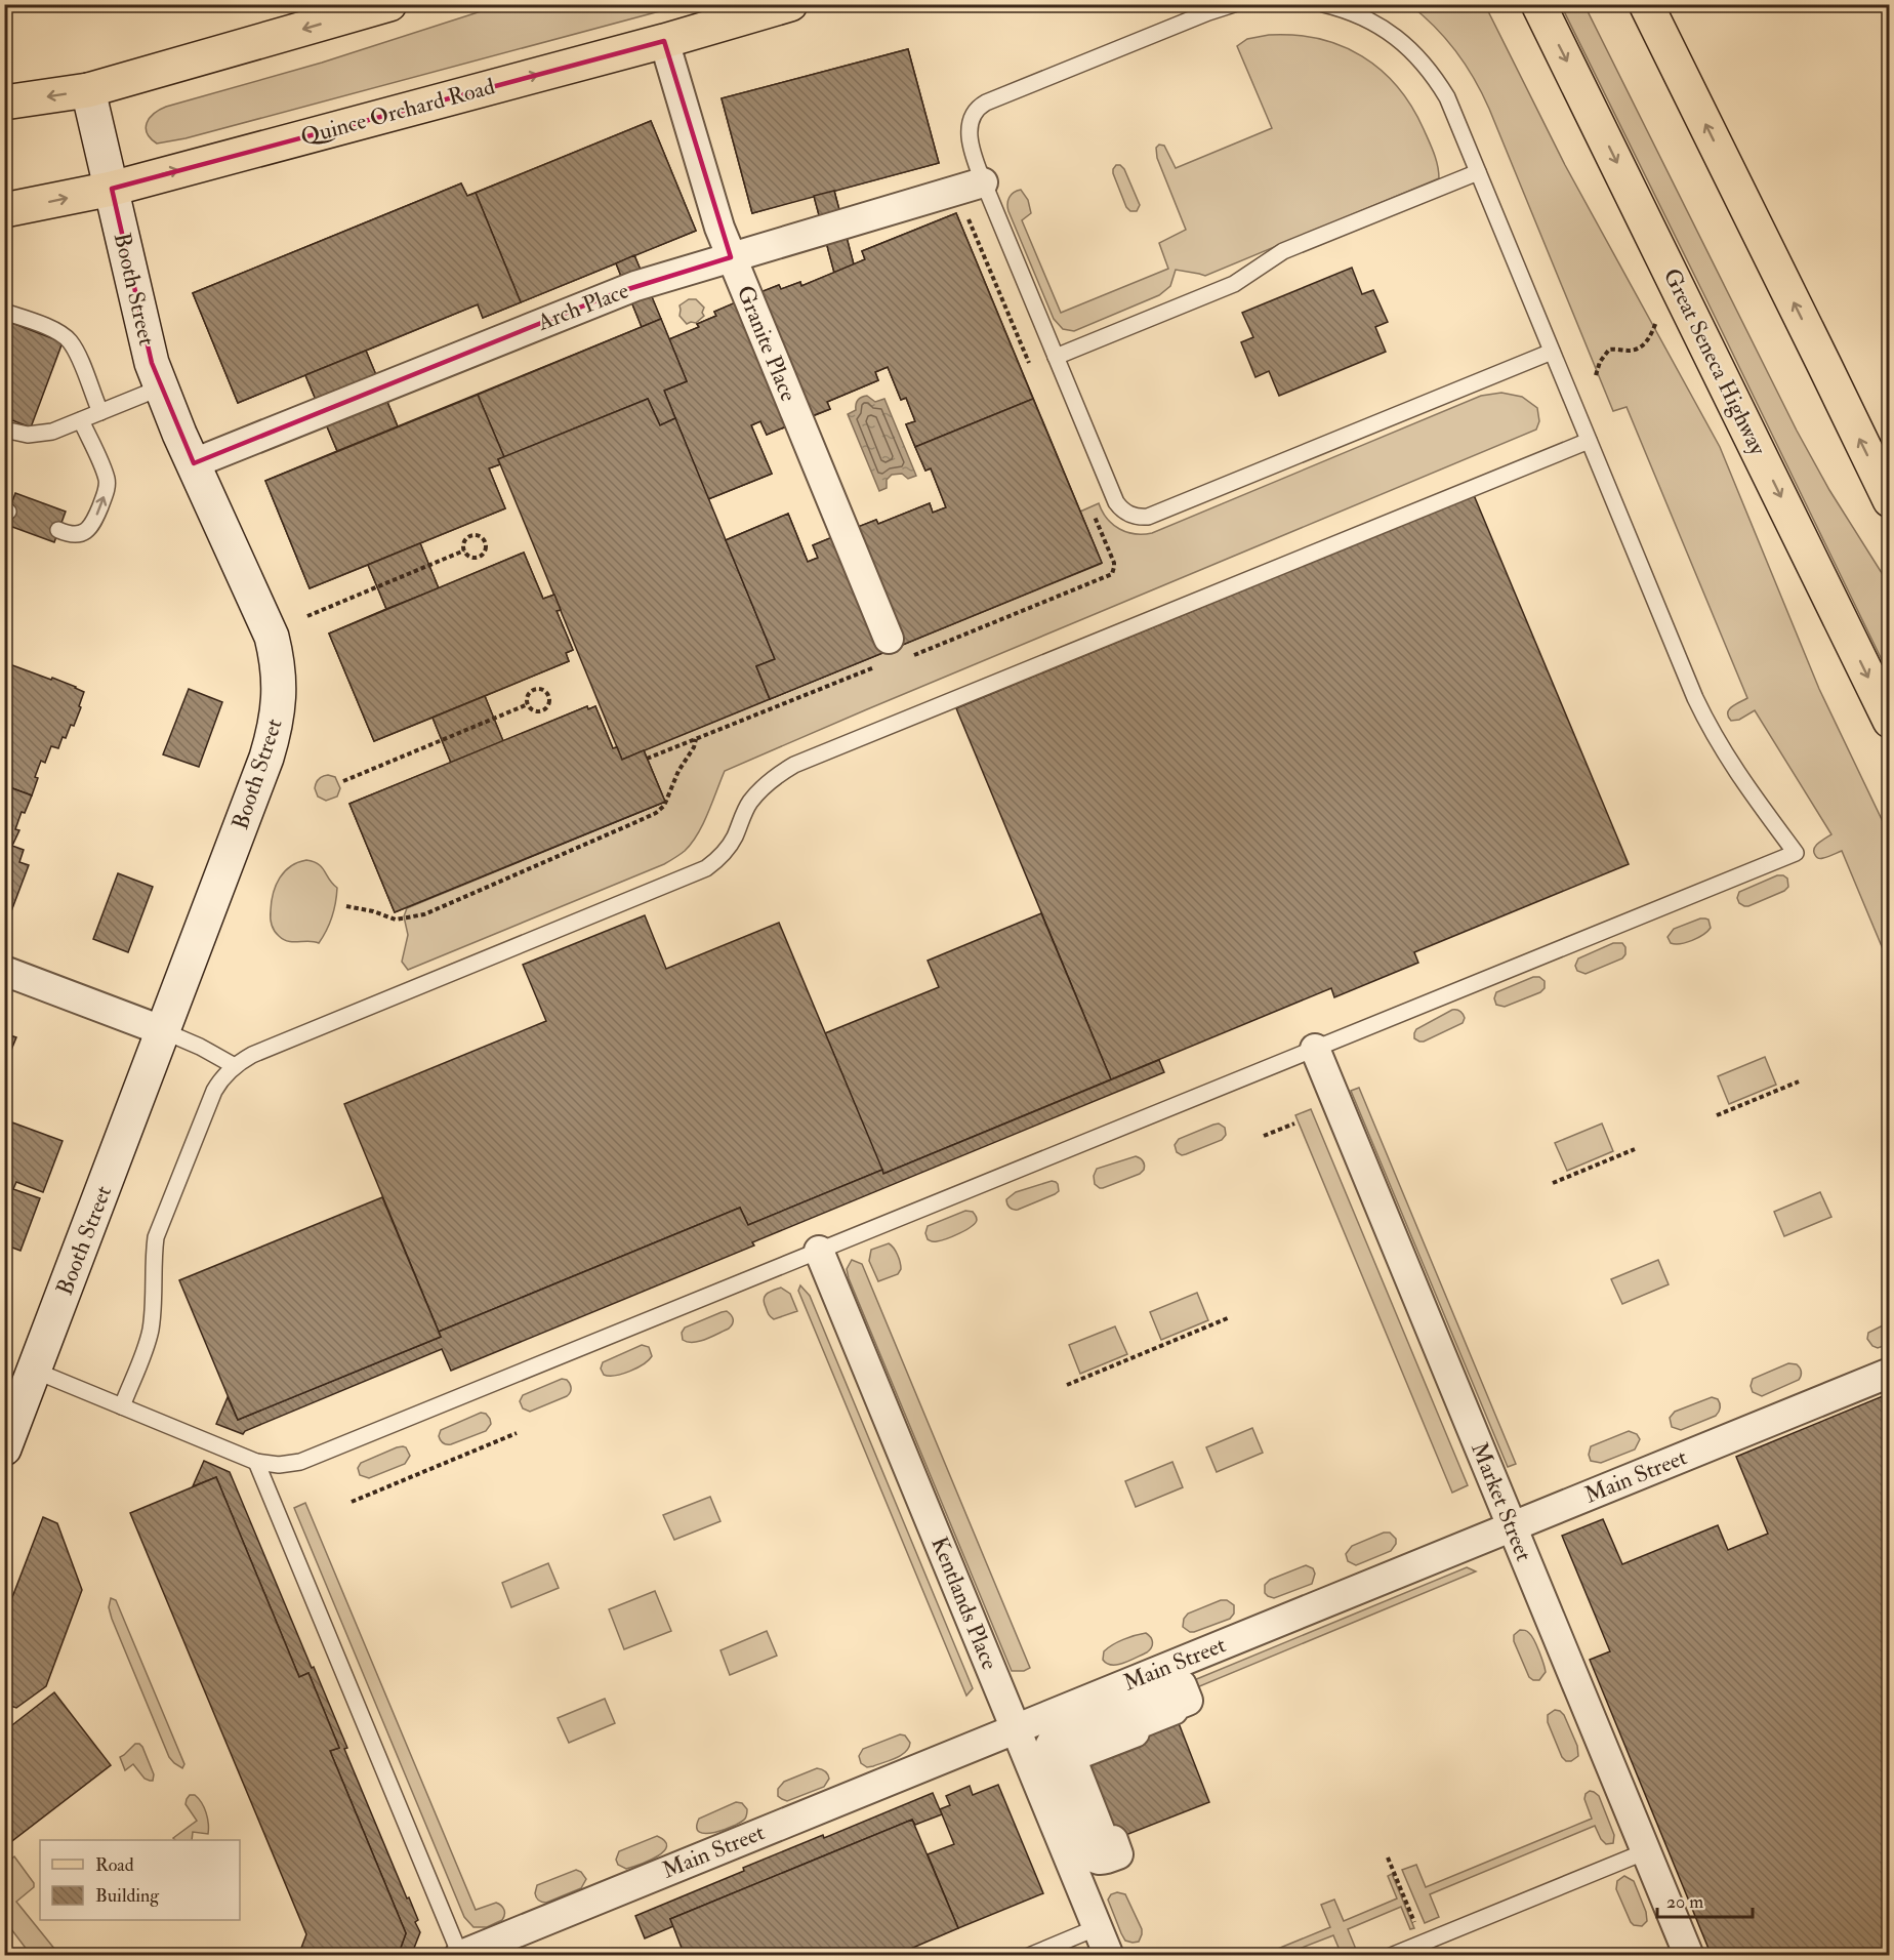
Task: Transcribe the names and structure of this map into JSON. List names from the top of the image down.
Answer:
{
  "streets": {
    "main road": ["Quince Orchard Road", "Great Seneca Highway"],
    "street": [
      "Booth Street",
      "Arch Place",
      "Granite Place",
      "Main Street",
      "Market Street",
      "Kentlands Place"
    ]
  },
  "crossings": [
    ["Quince Orchard Road", "Booth Street"],
    ["Quince Orchard Road", "Granite Place"],
    ["Booth Street", "Arch Place"],
    ["Arch Place", "Granite Place"],
    ["Main Street", "Market Street"],
    ["Main Street", "Kentlands Place"]
  ],
  "legend": ["Road", "Building"],
  "scale_bar": "20 m"
}
